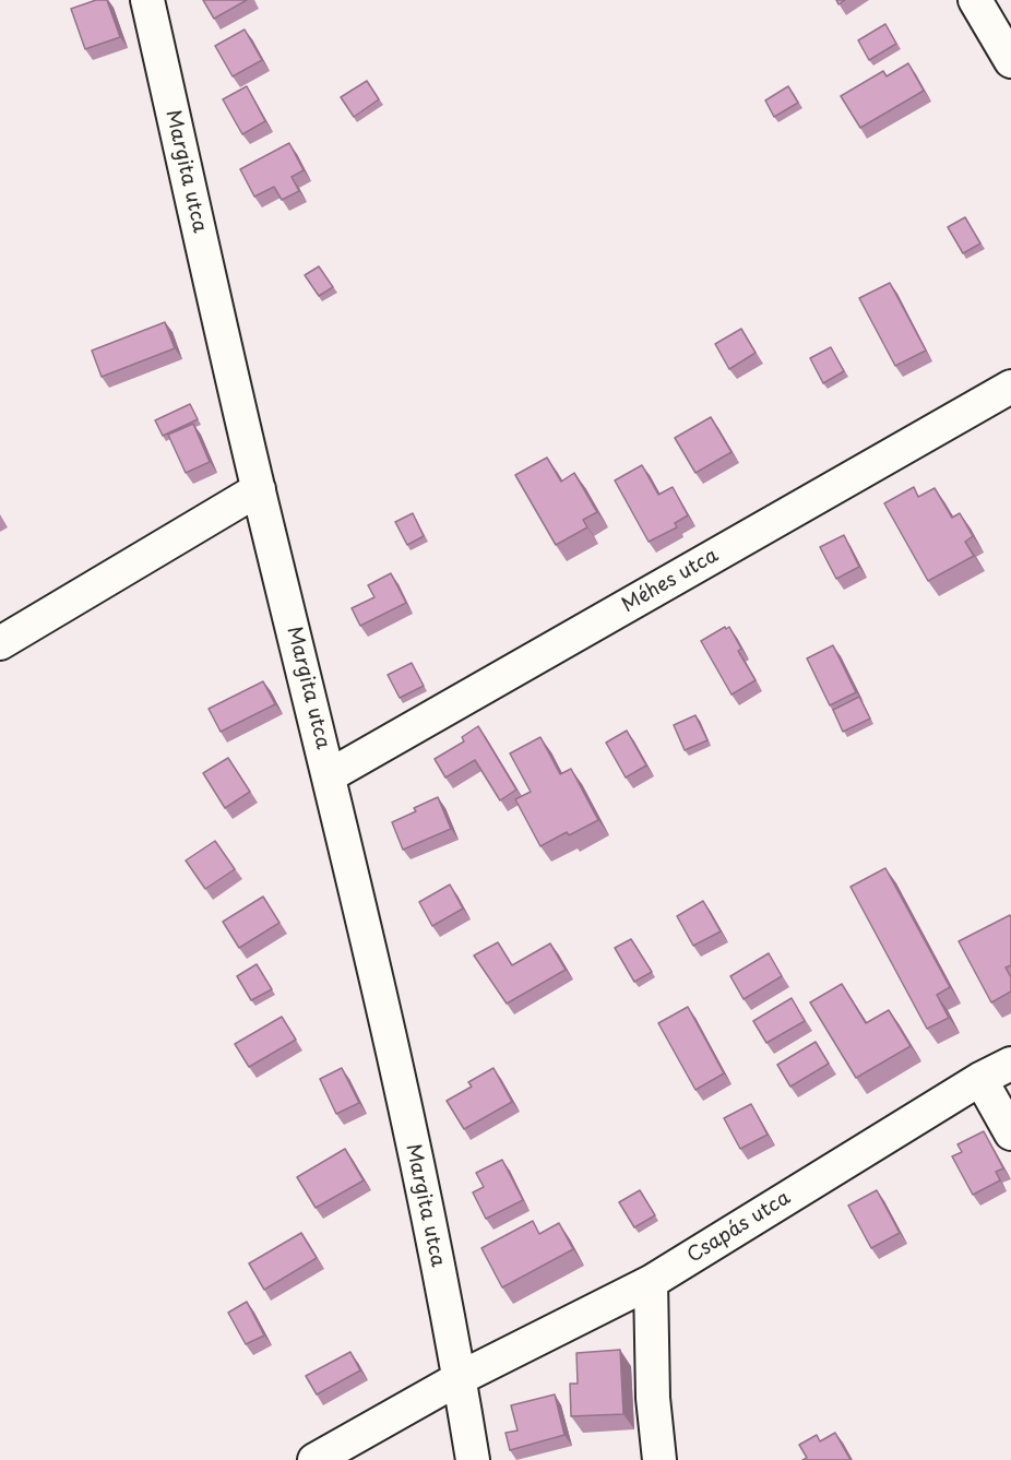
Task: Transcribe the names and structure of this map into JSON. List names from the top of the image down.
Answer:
{
  "streets": {
    "street": ["Margita utca", "Méhes utca", "Csapás utca"]
  },
  "crossings": [
    ["Margita utca", "Méhes utca"],
    ["Margita utca", "Csapás utca"]
  ]
}
